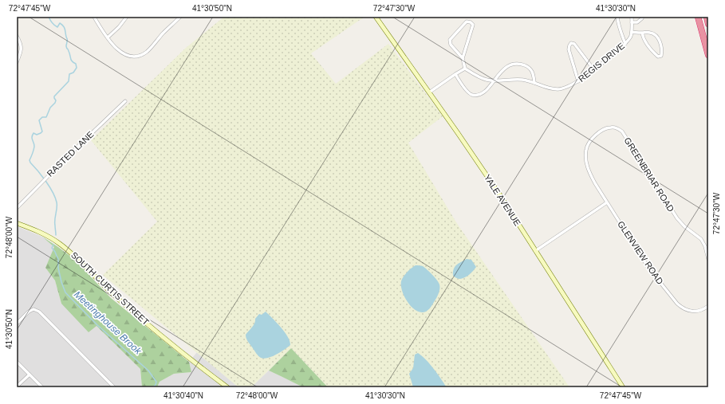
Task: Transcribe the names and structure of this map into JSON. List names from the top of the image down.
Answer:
{
  "streets": {
    "street": [
      "REGIS DRIVE",
      "RASTED LANE",
      "GREENBRIAR ROAD",
      "YALE AVENUE",
      "GLENVIEW ROAD",
      "SOUTH CURTIS STREET"
    ]
  },
  "crossings": [
    ["GREENBRIAR ROAD", "GLENVIEW ROAD"]
  ],
  "water": ["Meetinghouse Brook"],
  "coordinates": [
    "72°47'45\"W",
    "41°30'50\"N",
    "72°47'30\"W",
    "41°30'30\"N",
    "72°48'00\"W",
    "41°30'40\"N"
  ]
}
